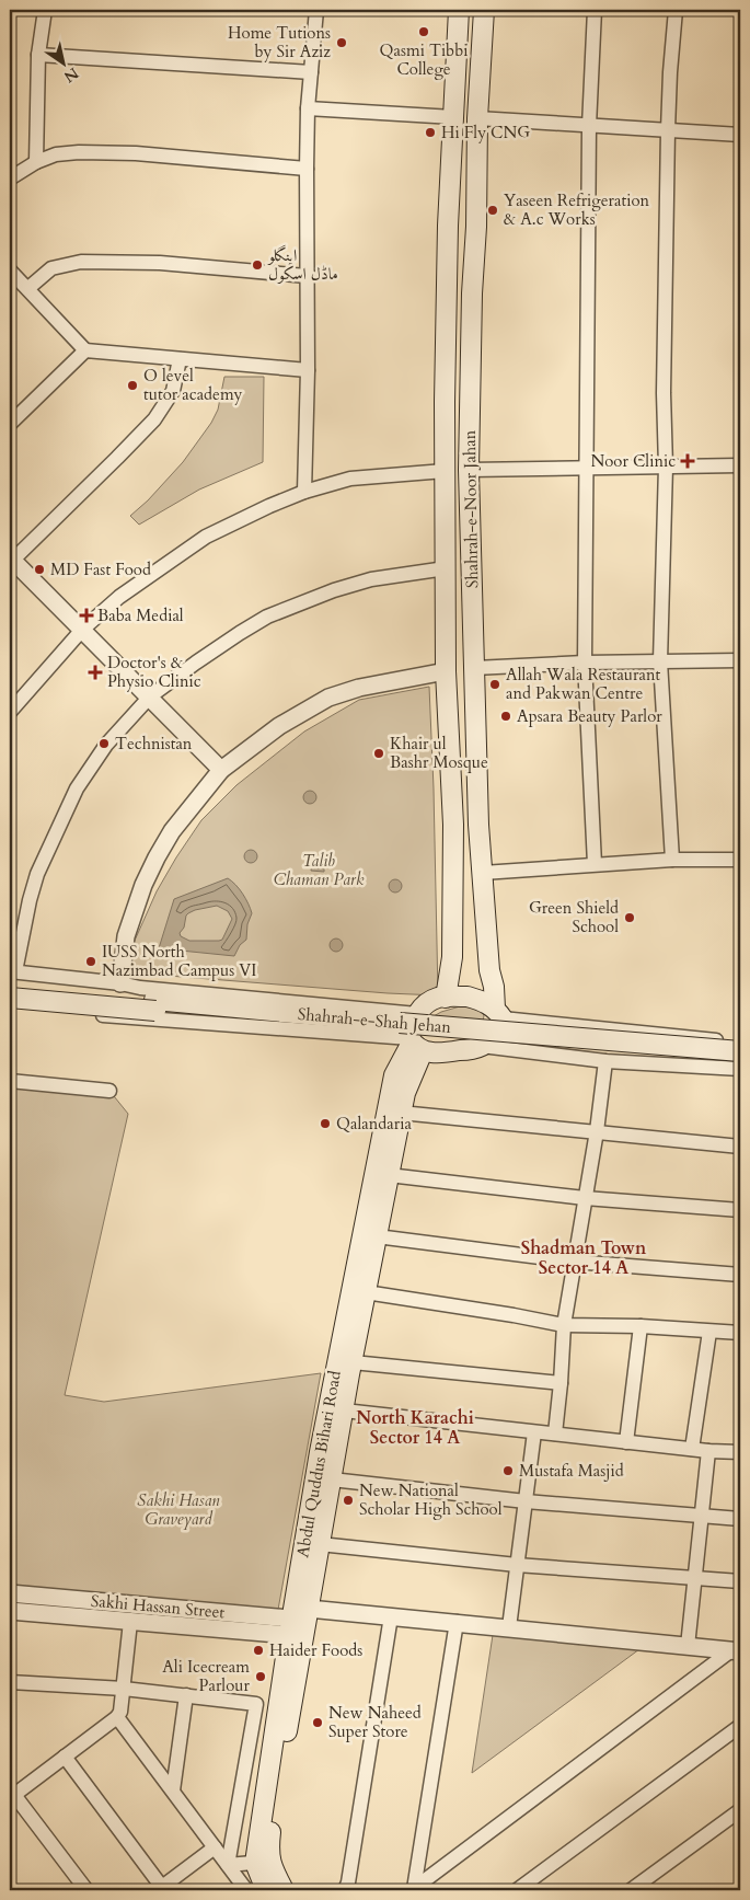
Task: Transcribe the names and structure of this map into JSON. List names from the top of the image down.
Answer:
{
  "streets": {
    "main road": ["Shahrah-e-Noor Jahan", "Shahrah-e-Shah Jehan", "Abdul Quddus Bihari Road"],
    "street": ["Sakhi Hassan Street"]
  },
  "crossings": [
    ["Shahrah-e-Noor Jahan", "Abdul Quddus Bihari Road"],
    ["Abdul Quddus Bihari Road", "Sakhi Hassan Street"]
  ],
  "districts": ["Shadman Town Sector 14 A", "North Karachi Sector 14 A"],
  "parks": ["Talib Chaman Park", "Sakhi Hasan Graveyard"],
  "places": {
    "other": [
      "Qasmi Tibbi College",
      "Home Tutions by Sir Aziz",
      "Hi Fly CNG",
      "Yaseen Refrigeration & A.c Works",
      "اینگلو ماڈل اسکول",
      "O level tutor academy",
      "MD Fast Food",
      "Allah Wala Restaurant and Pakwan Centre",
      "Apsara Beauty Parlor",
      "Technistan",
      "Khair ul Bashr Mosque",
      "Green Shield School",
      "IUSS North Nazimbad Campus VI",
      "Qalandaria",
      "Mustafa Masjid",
      "New National Scholar High School",
      "Haider Foods",
      "Ali Icecream Parlour",
      "New Naheed Super Store"
    ],
    "health": ["Noor Clinic", "Baba Medial", "Doctor's & Physio Clinic"]
  },
  "north": "bottom right"
}
